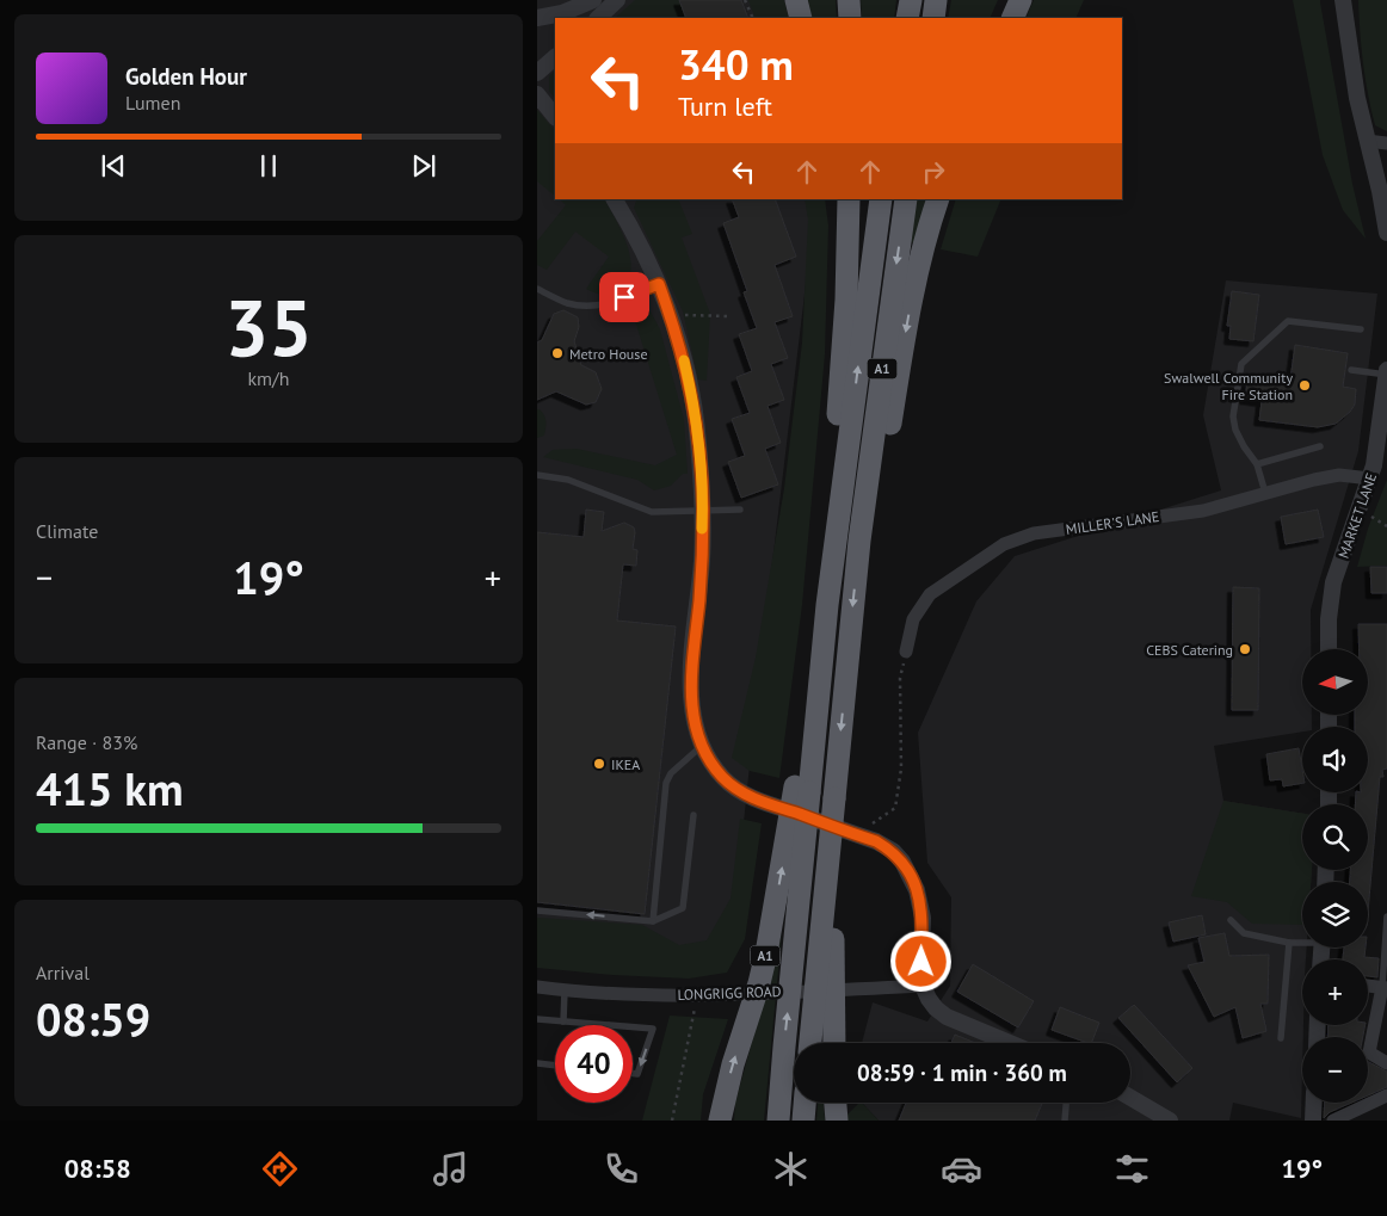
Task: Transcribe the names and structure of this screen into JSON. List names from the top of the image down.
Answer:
{
  "streets": {
    "highway": ["A1"],
    "street": ["MARKET LANE", "MILLER'S LANE", "LONGRIGG ROAD"]
  },
  "crossings": [
    ["MARKET LANE", "MILLER'S LANE"]
  ],
  "places": [
    "Metro House",
    "Swalwell Community Fire Station",
    "CEBS Catering",
    "IKEA"
  ],
  "north": "left",
  "page": {
    "turn": ["340 m", "Turn left"],
    "song": ["Golden Hour", "Lumen"],
    "tile": [
      ["35", "km/h"],
      "Climate",
      ["Range · 83%", "415 km"],
      ["Arrival", "08:59"]
    ],
    "heat": ["−", "19°", "+"],
    "map_buttons": ["+", "−"],
    "limit": "40",
    "trip": "08:59 · 1 min · 360 m",
    "tabs": ["08:58", "19°"]
  }
}
